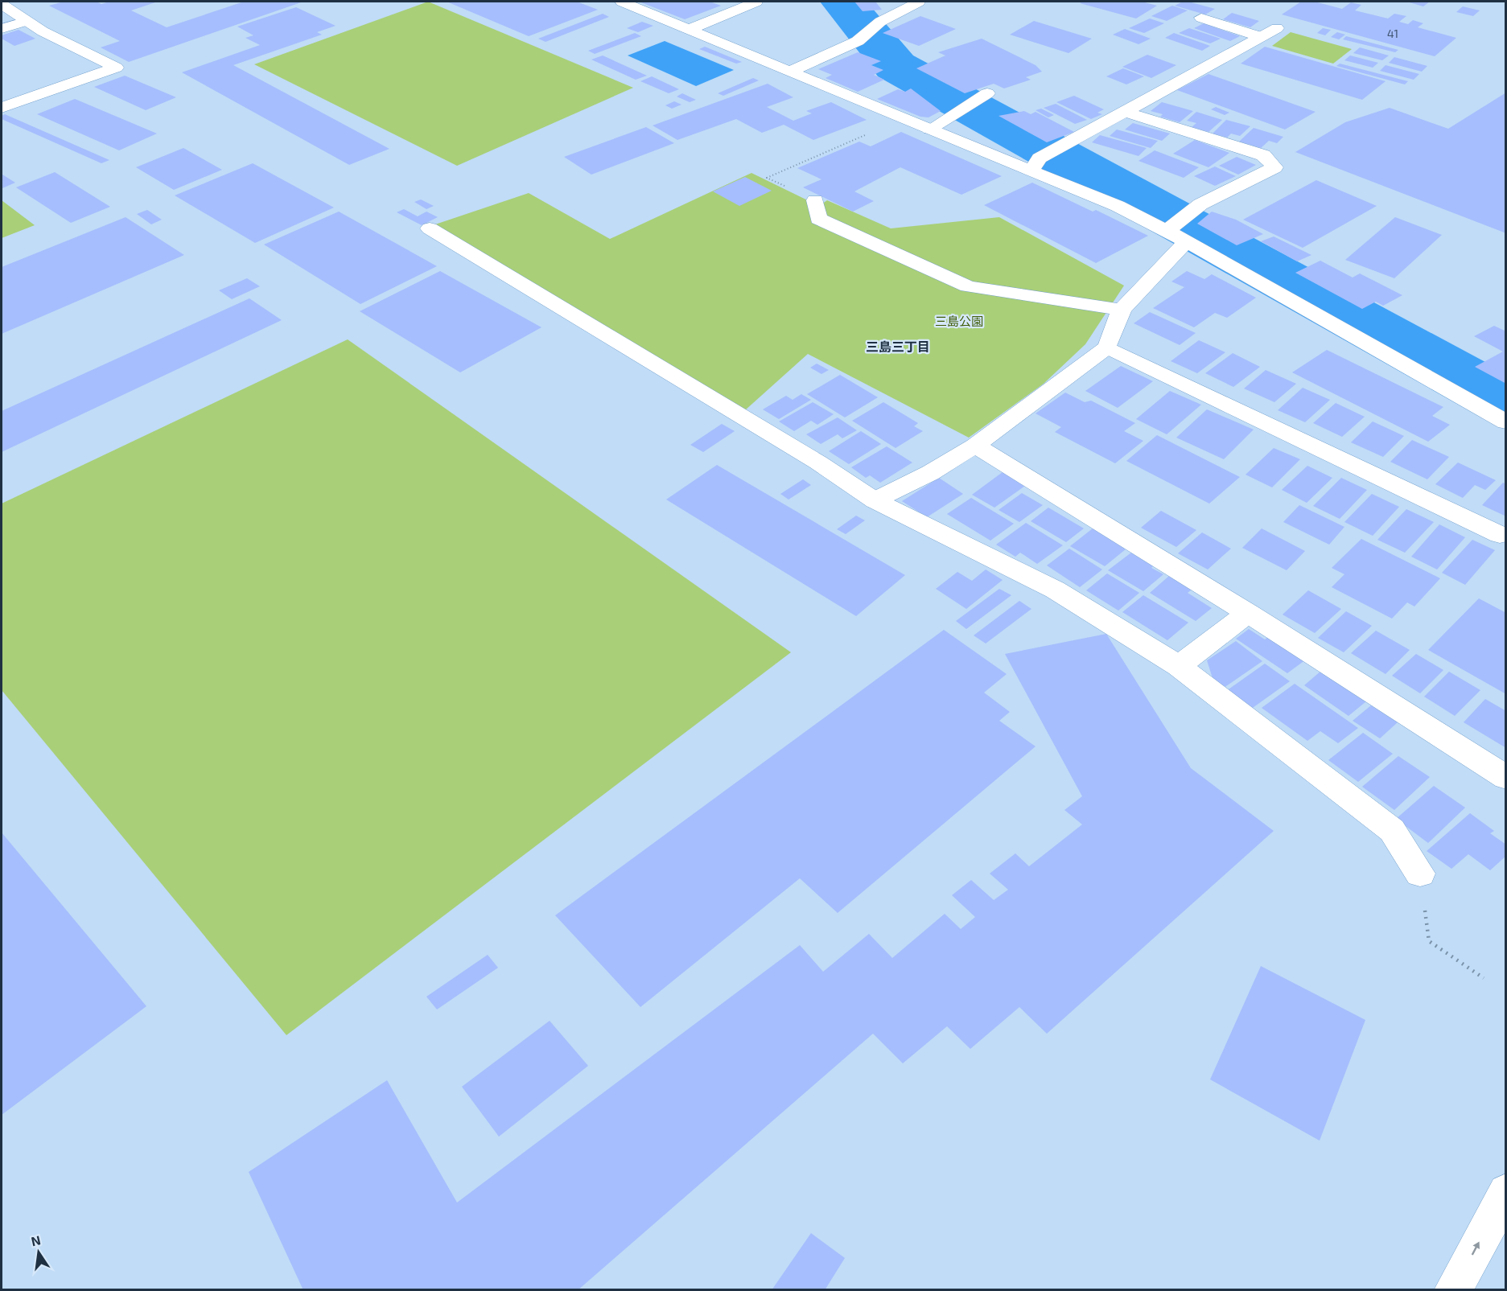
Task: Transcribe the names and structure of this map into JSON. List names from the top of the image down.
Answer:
{
  "districts": ["三島三丁目"],
  "parks": ["三島公園"],
  "house_numbers": ["41"],
  "north": "top"
}
